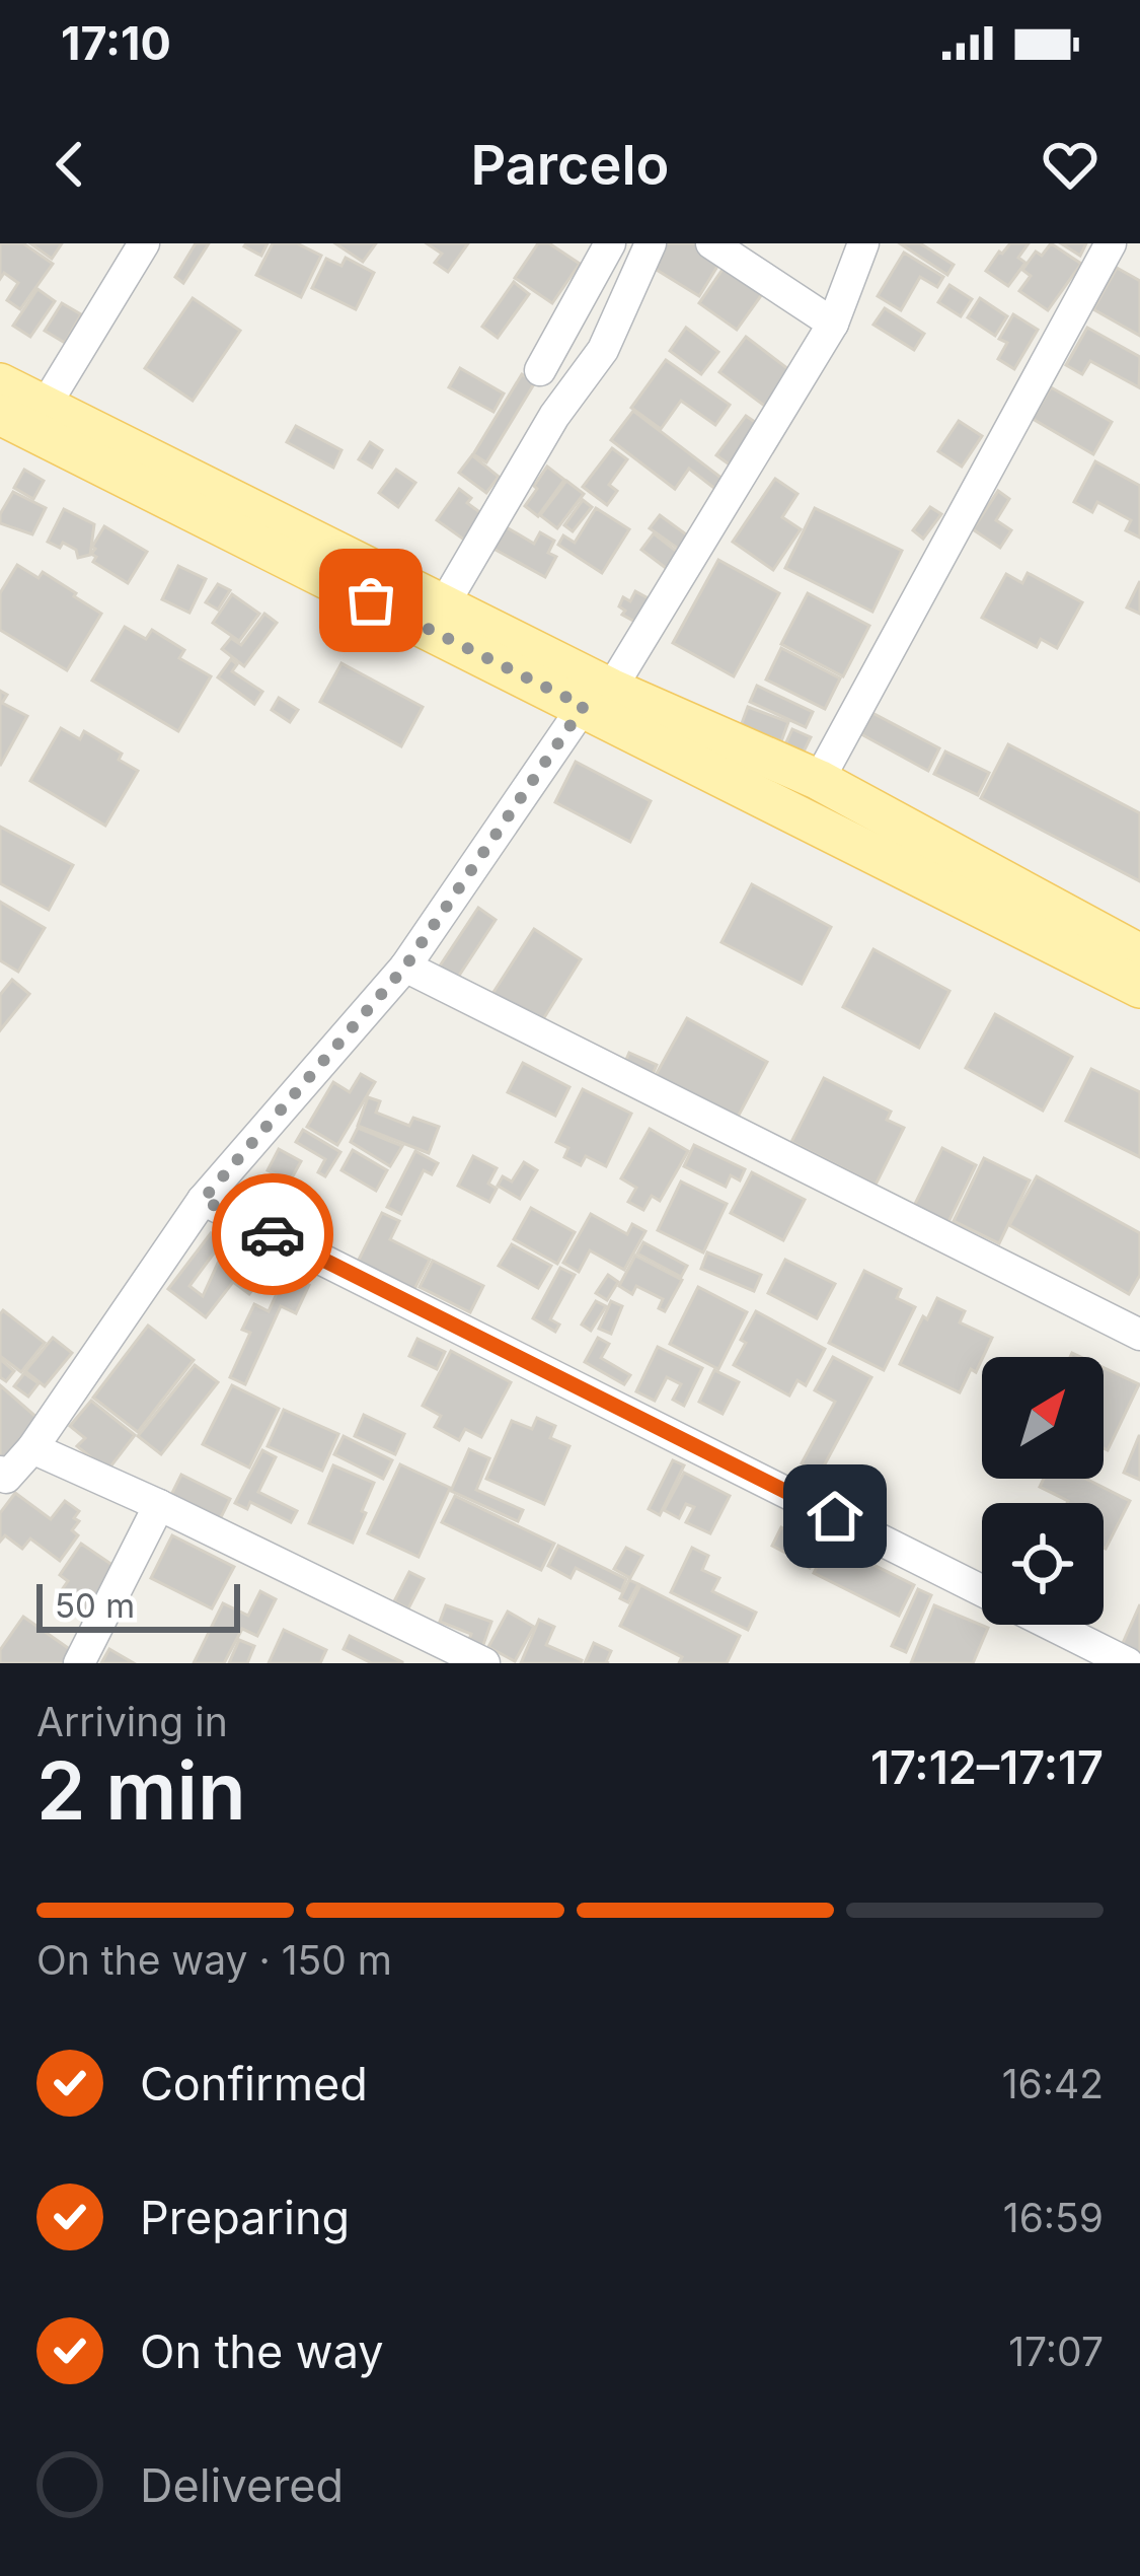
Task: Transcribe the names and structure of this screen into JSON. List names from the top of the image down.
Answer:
{
  "scale_bar": "50 m",
  "north": "top right",
  "page": {
    "status": "17:10",
    "header": "Parcelo",
    "scale": "50 m",
    "heading": ["2 min", "Arriving in", "17:12–17:17"],
    "bar": "On the way · 150 m",
    "list": [
      ["Confirmed", "16:42"],
      ["Preparing", "16:59"],
      ["On the way", "17:07"],
      "Delivered"
    ]
  }
}
